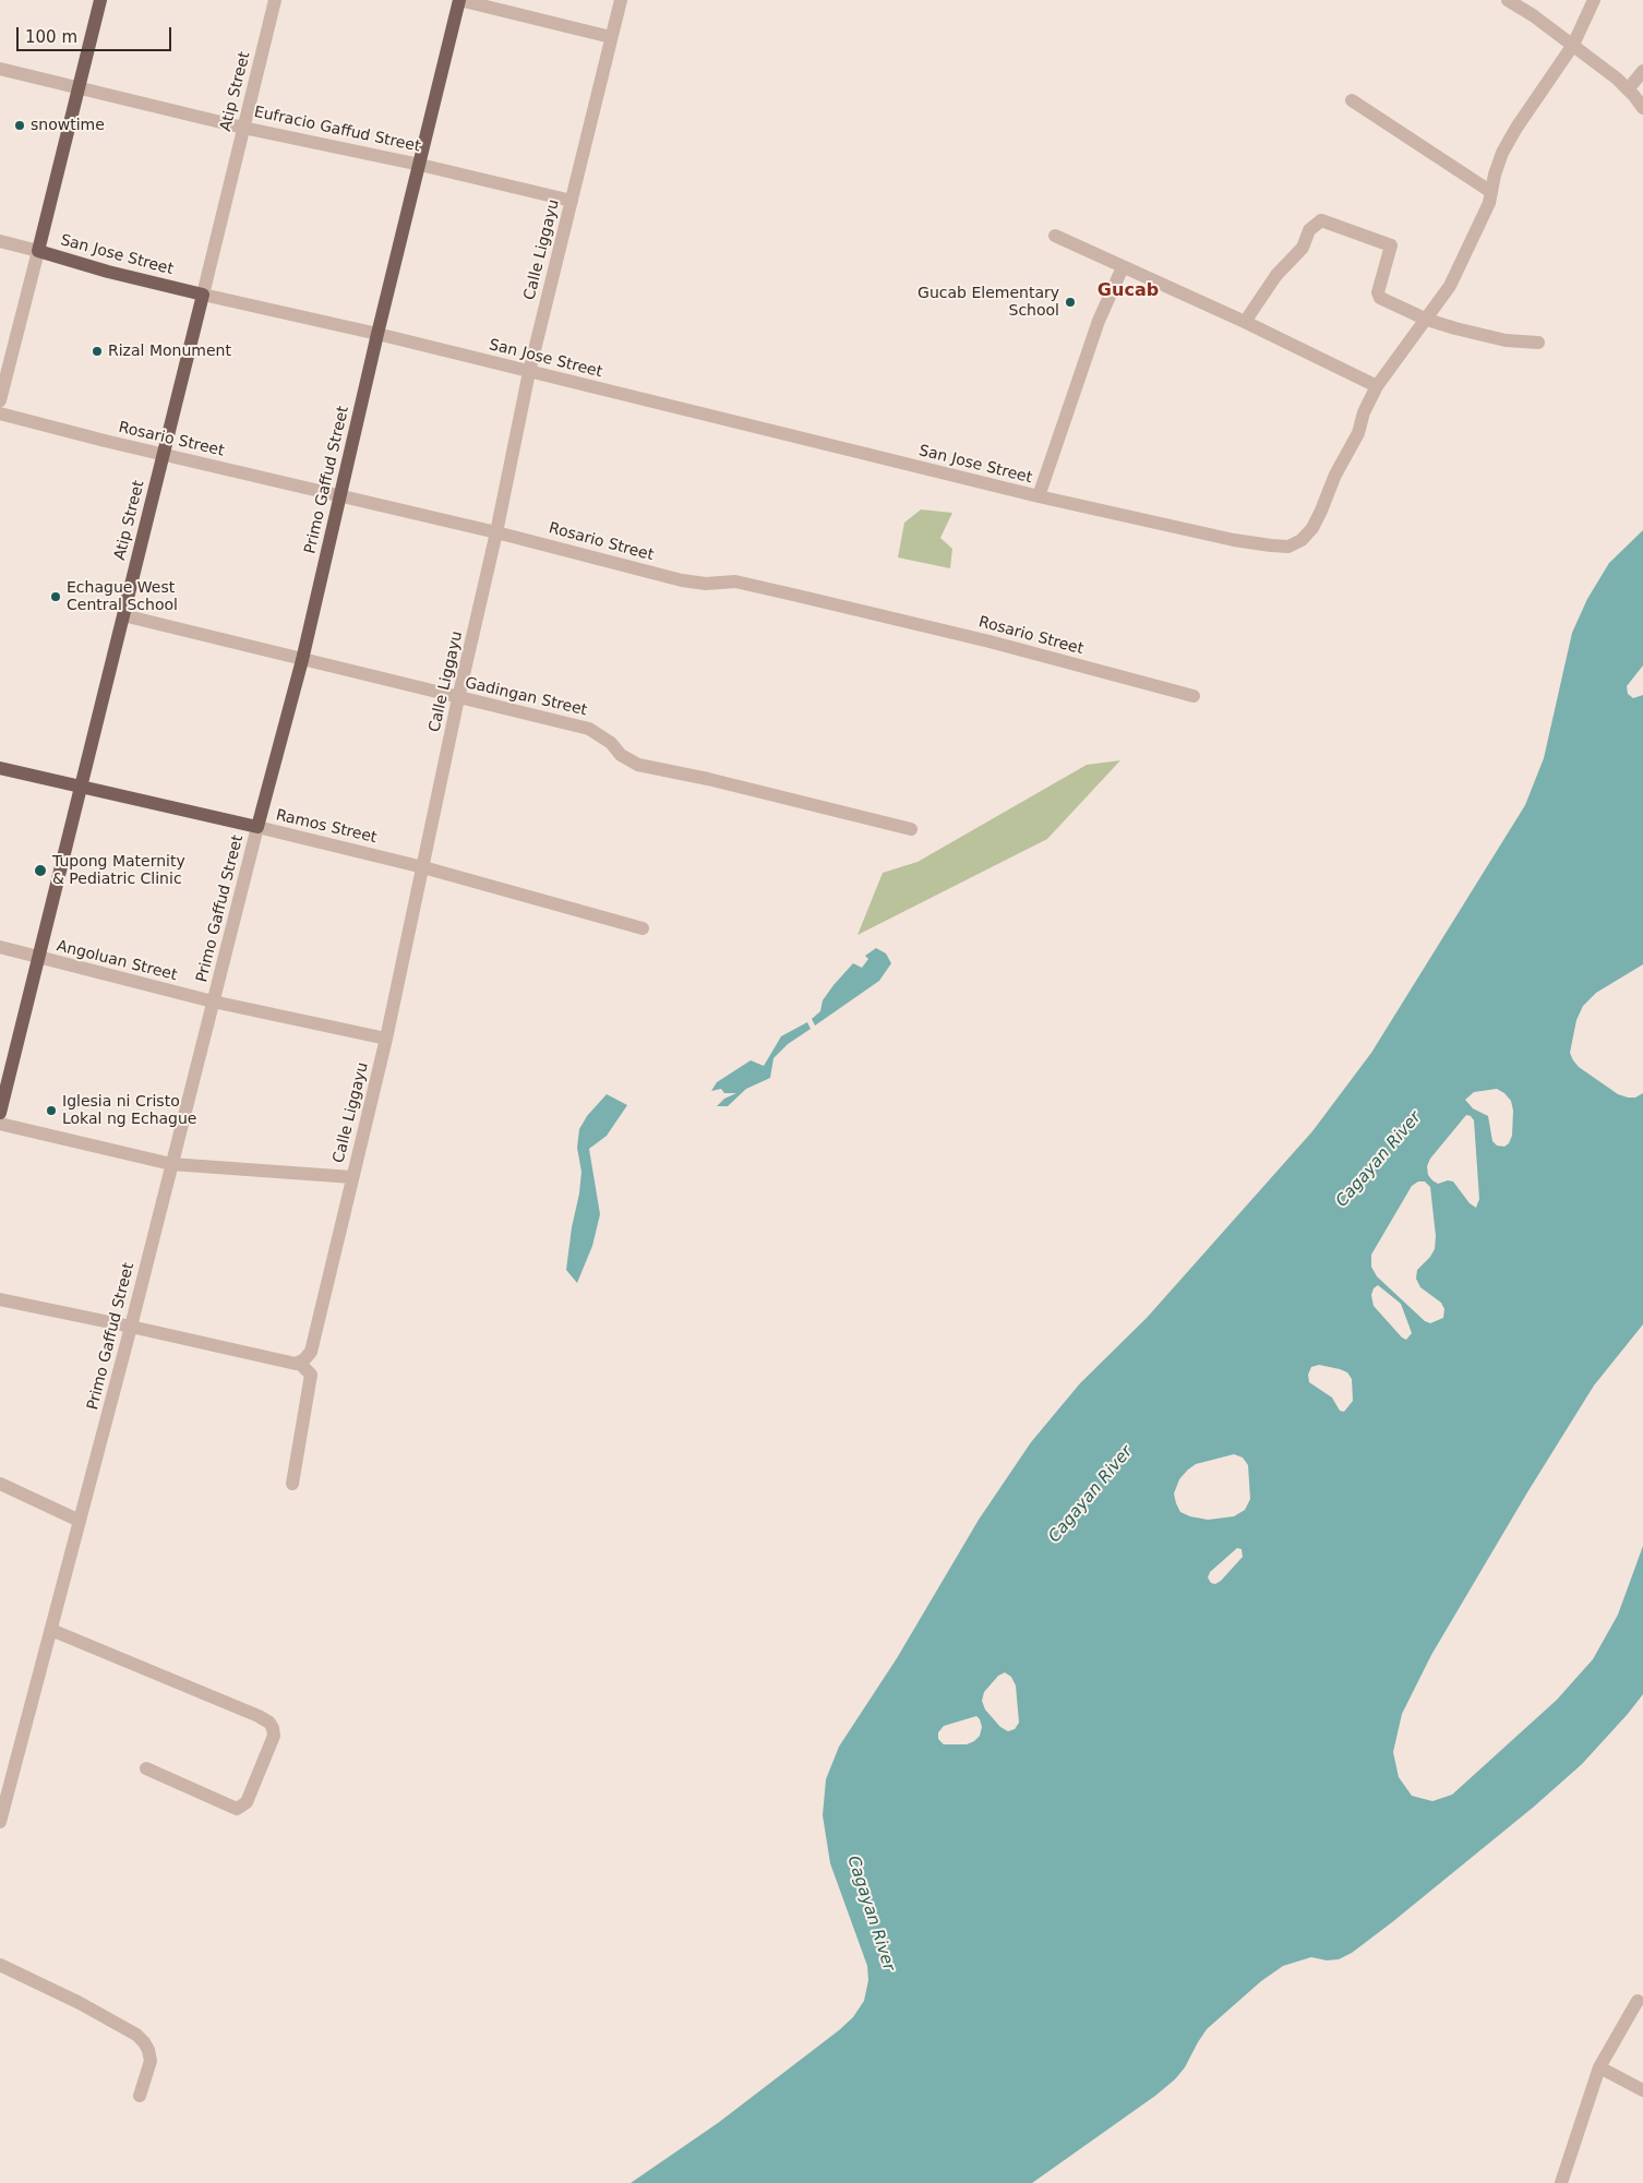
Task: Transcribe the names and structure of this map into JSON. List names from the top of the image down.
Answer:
{
  "streets": {
    "main road": [
      "Atip Street",
      "San Jose Street",
      "Primo Gaffud Street",
      "Ramos Street"
    ],
    "street": [
      "Eufracio Gaffud Street",
      "Calle Liggayu",
      "Rosario Street",
      "Gadingan Street",
      "Angoluan Street"
    ]
  },
  "crossings": [
    ["Atip Street", "Eufracio Gaffud Street"],
    ["Atip Street", "San Jose Street"],
    ["Atip Street", "Rosario Street"],
    ["Atip Street", "Gadingan Street"],
    ["Atip Street", "Ramos Street"],
    ["Atip Street", "Angoluan Street"],
    ["Eufracio Gaffud Street", "Calle Liggayu"],
    ["Eufracio Gaffud Street", "Primo Gaffud Street"],
    ["Calle Liggayu", "San Jose Street"],
    ["Calle Liggayu", "Rosario Street"],
    ["Calle Liggayu", "Gadingan Street"],
    ["Calle Liggayu", "Ramos Street"],
    ["Calle Liggayu", "Angoluan Street"],
    ["San Jose Street", "Primo Gaffud Street"],
    ["Rosario Street", "Primo Gaffud Street"],
    ["Primo Gaffud Street", "Gadingan Street"],
    ["Primo Gaffud Street", "Ramos Street"],
    ["Primo Gaffud Street", "Angoluan Street"]
  ],
  "districts": ["Gucab"],
  "water": ["Cagayan River"],
  "places": [
    "snowtime",
    "Gucab Elementary School",
    "Rizal Monument",
    "Echague West Central School",
    "Tupong Maternity & Pediatric Clinic",
    "Iglesia ni Cristo Lokal ng Echague"
  ],
  "scale_bar": "100 m"
}
